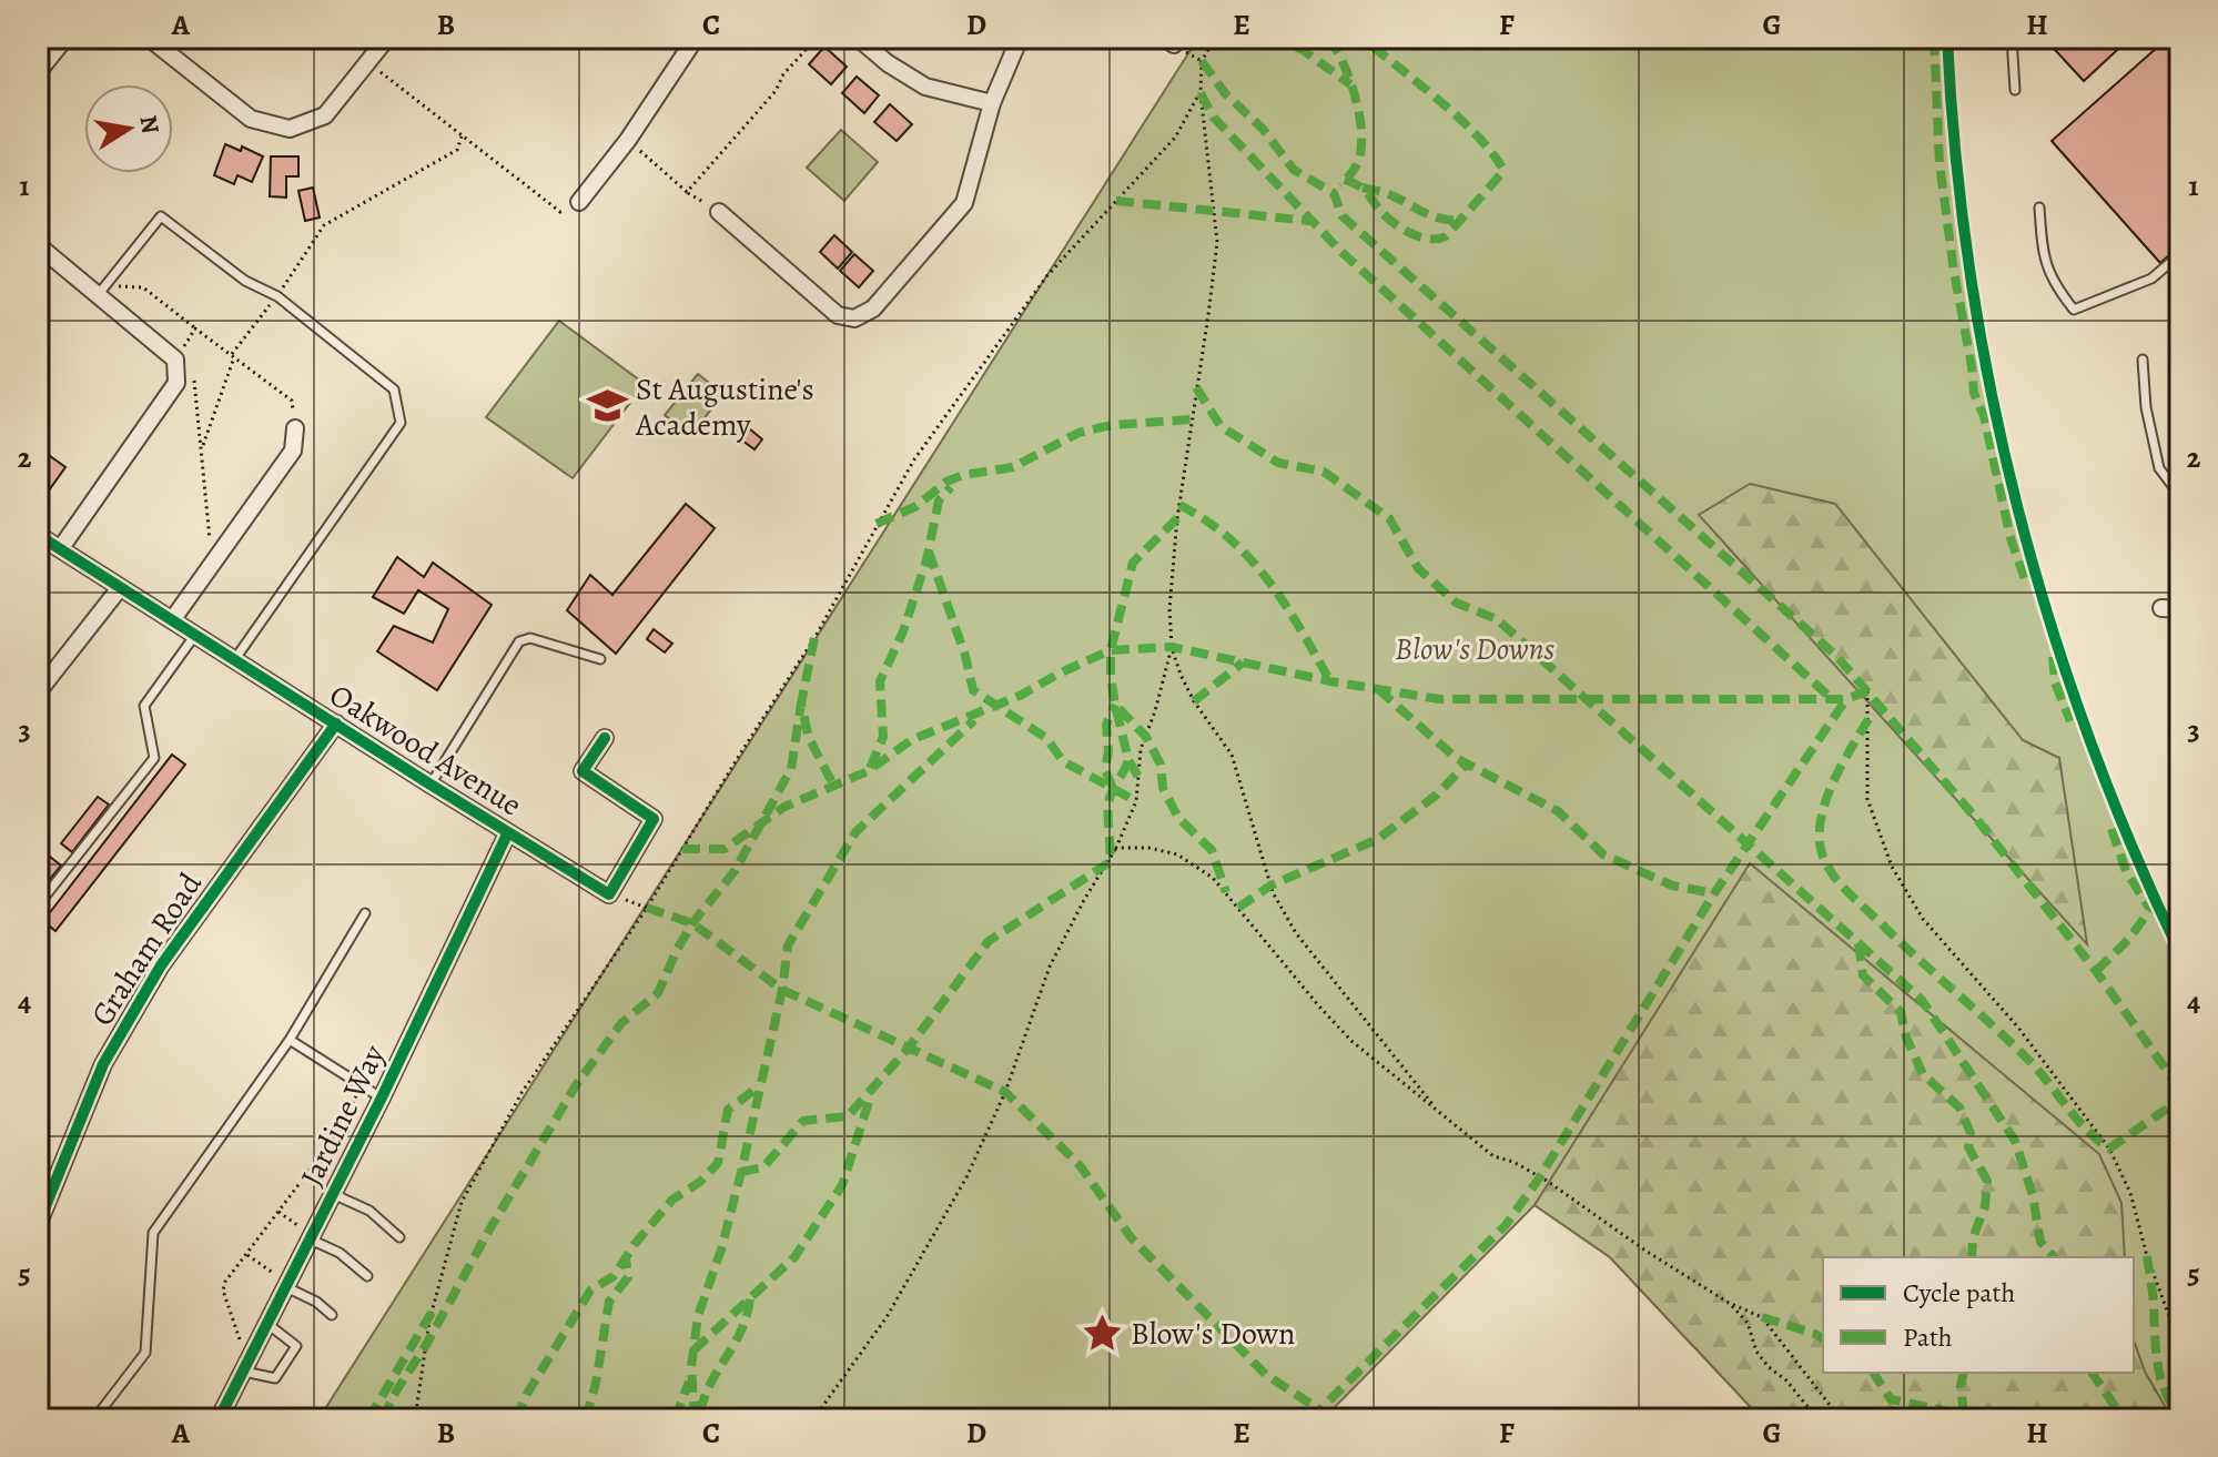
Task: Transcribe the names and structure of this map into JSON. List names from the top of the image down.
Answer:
{
  "streets": {
    "street": ["Oakwood Avenue", "Graham Road", "Jardine Way"]
  },
  "crossings": [
    ["Oakwood Avenue", "Graham Road"],
    ["Oakwood Avenue", "Jardine Way"]
  ],
  "parks": ["Blow's Downs"],
  "places": {
    "school or university": ["St Augustine's Academy"],
    "place": ["Blow's Down"]
  },
  "legend": ["Cycle path", "Path"],
  "north": "right",
  "grid": {
    "columns": [
      "A",
      "B",
      "C",
      "D",
      "E",
      "F",
      "G",
      "H"
    ],
    "rows": [
      "1",
      "2",
      "3",
      "4",
      "5"
    ]
  }
}
